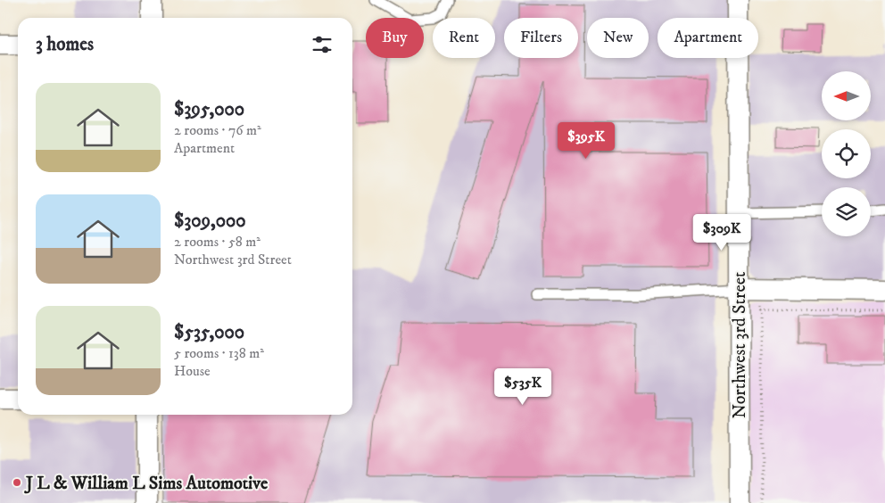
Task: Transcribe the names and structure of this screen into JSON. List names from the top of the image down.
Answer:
{
  "streets": {
    "street": ["Northwest 3rd Street"]
  },
  "places": ["J L & William L Sims Automotive"],
  "north": "left",
  "page": {
    "chip": [
      "Buy",
      "Rent",
      "Filters",
      "New",
      "Apartment"
    ],
    "heading": "3 homes",
    "list": [
      {
        "name": "$395,000",
        "note": "2 rooms · 76 m² · Apartment"
      },
      {
        "name": "$309,000",
        "note": "2 rooms · 58 m² · Northwest 3rd Street"
      },
      {
        "name": "$535,000",
        "note": "5 rooms · 138 m² · House"
      }
    ],
    "price": ["$395K", "$309K", "$535K"]
  }
}
